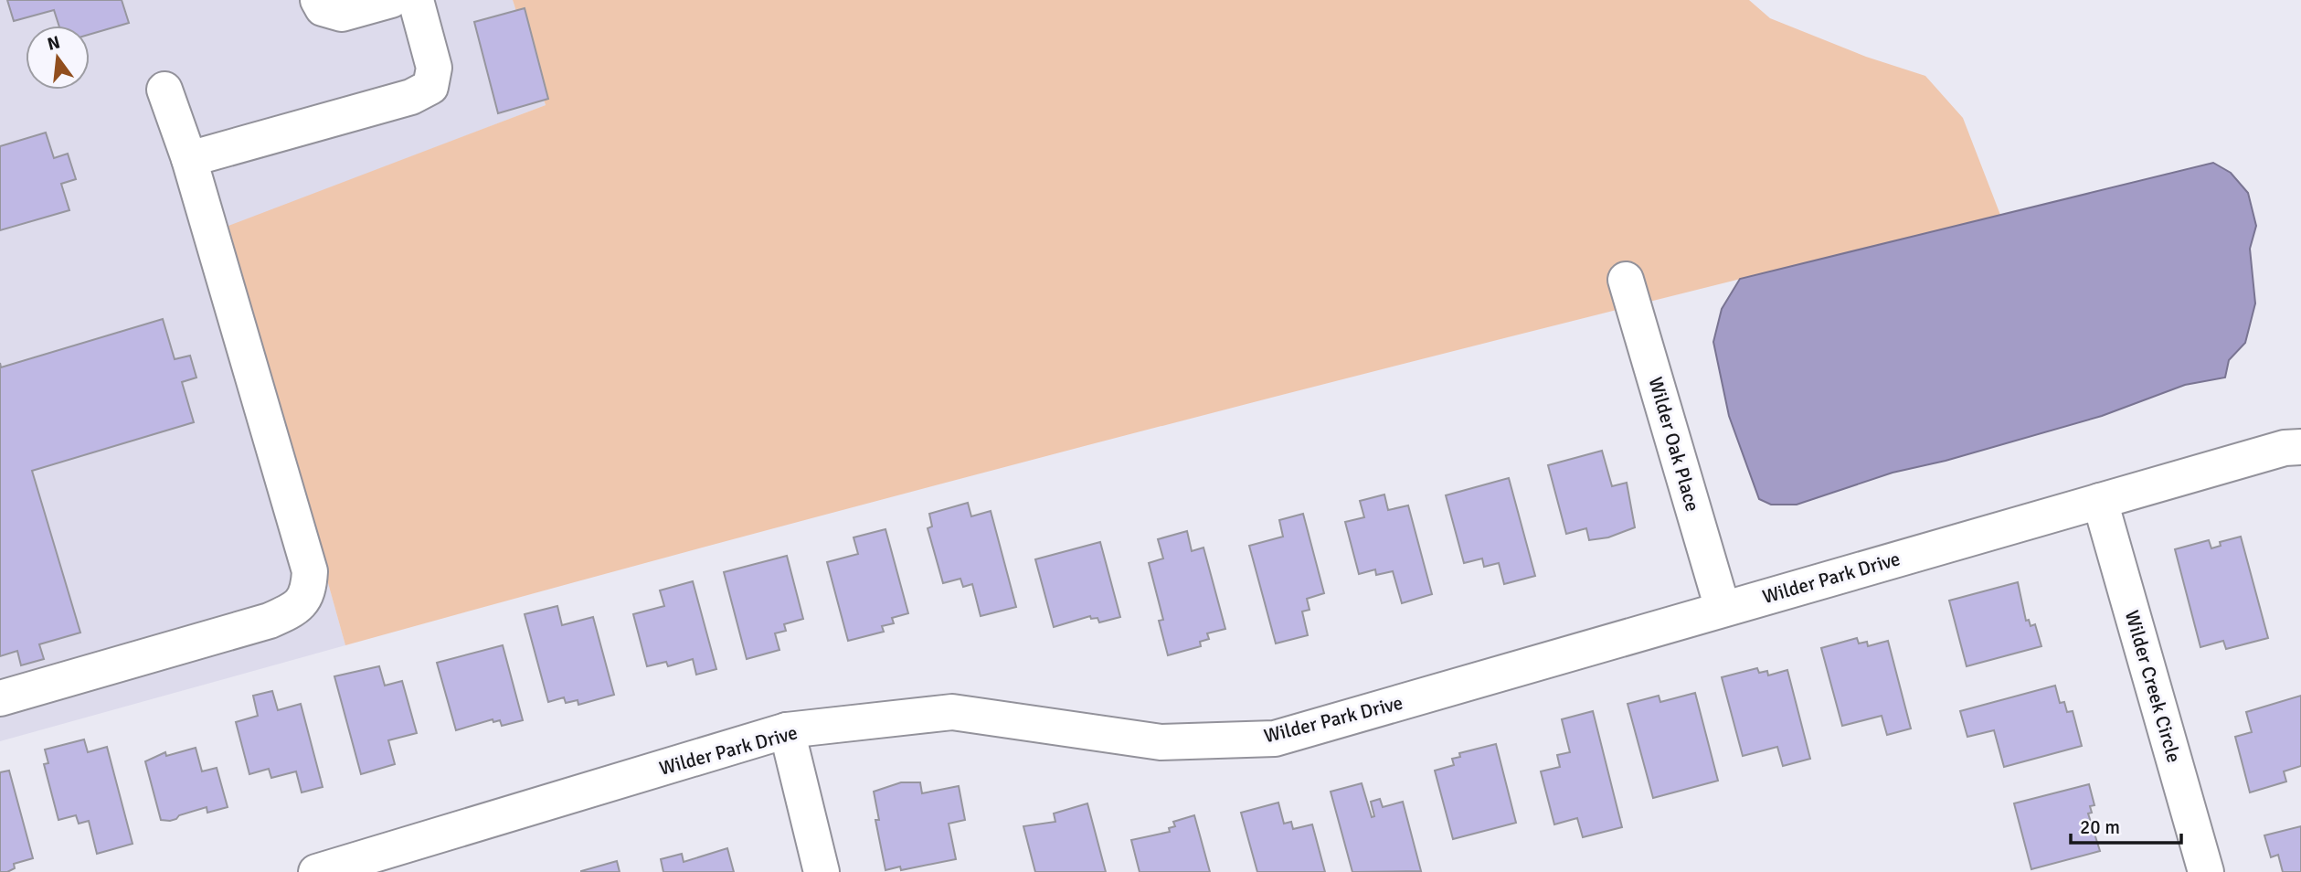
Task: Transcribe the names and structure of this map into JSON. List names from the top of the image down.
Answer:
{
  "streets": {
    "street": ["Wilder Oak Place", "Wilder Park Drive", "Wilder Creek Circle"]
  },
  "crossings": [
    ["Wilder Oak Place", "Wilder Park Drive"],
    ["Wilder Park Drive", "Wilder Creek Circle"]
  ],
  "scale_bar": "20 m",
  "north": "top"
}
